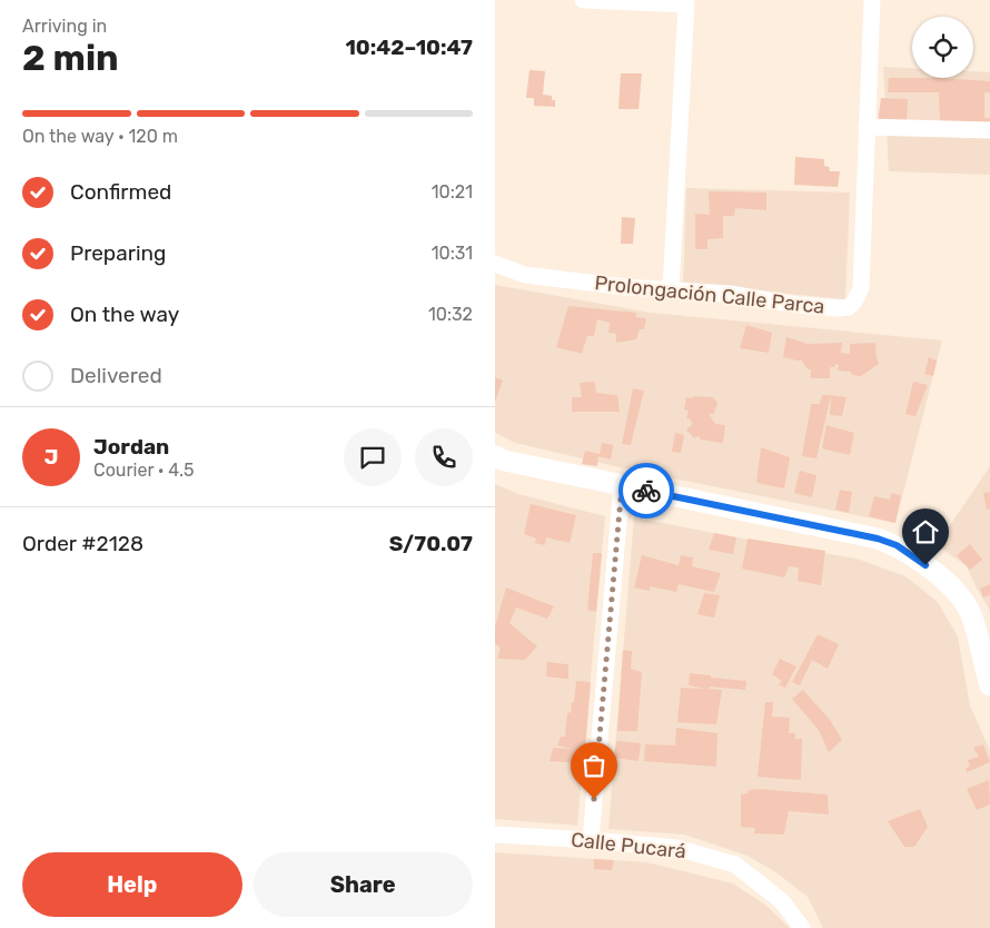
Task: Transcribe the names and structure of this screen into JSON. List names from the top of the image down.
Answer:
{
  "streets": {
    "street": ["Prolongación Calle Parca", "Calle Pucará"]
  },
  "page": {
    "heading": ["2 min", "Arriving in", "10:42–10:47"],
    "panel": [
      "Jordan",
      "Courier · 4.5",
      "Order #2128",
      "S/70.07"
    ],
    "bar": "On the way · 120 m",
    "list": [
      ["Confirmed", "10:21"],
      ["Preparing", "10:31"],
      ["On the way", "10:32"],
      "Delivered"
    ],
    "round": "J",
    "buttons": ["Help", "Share"]
  }
}
